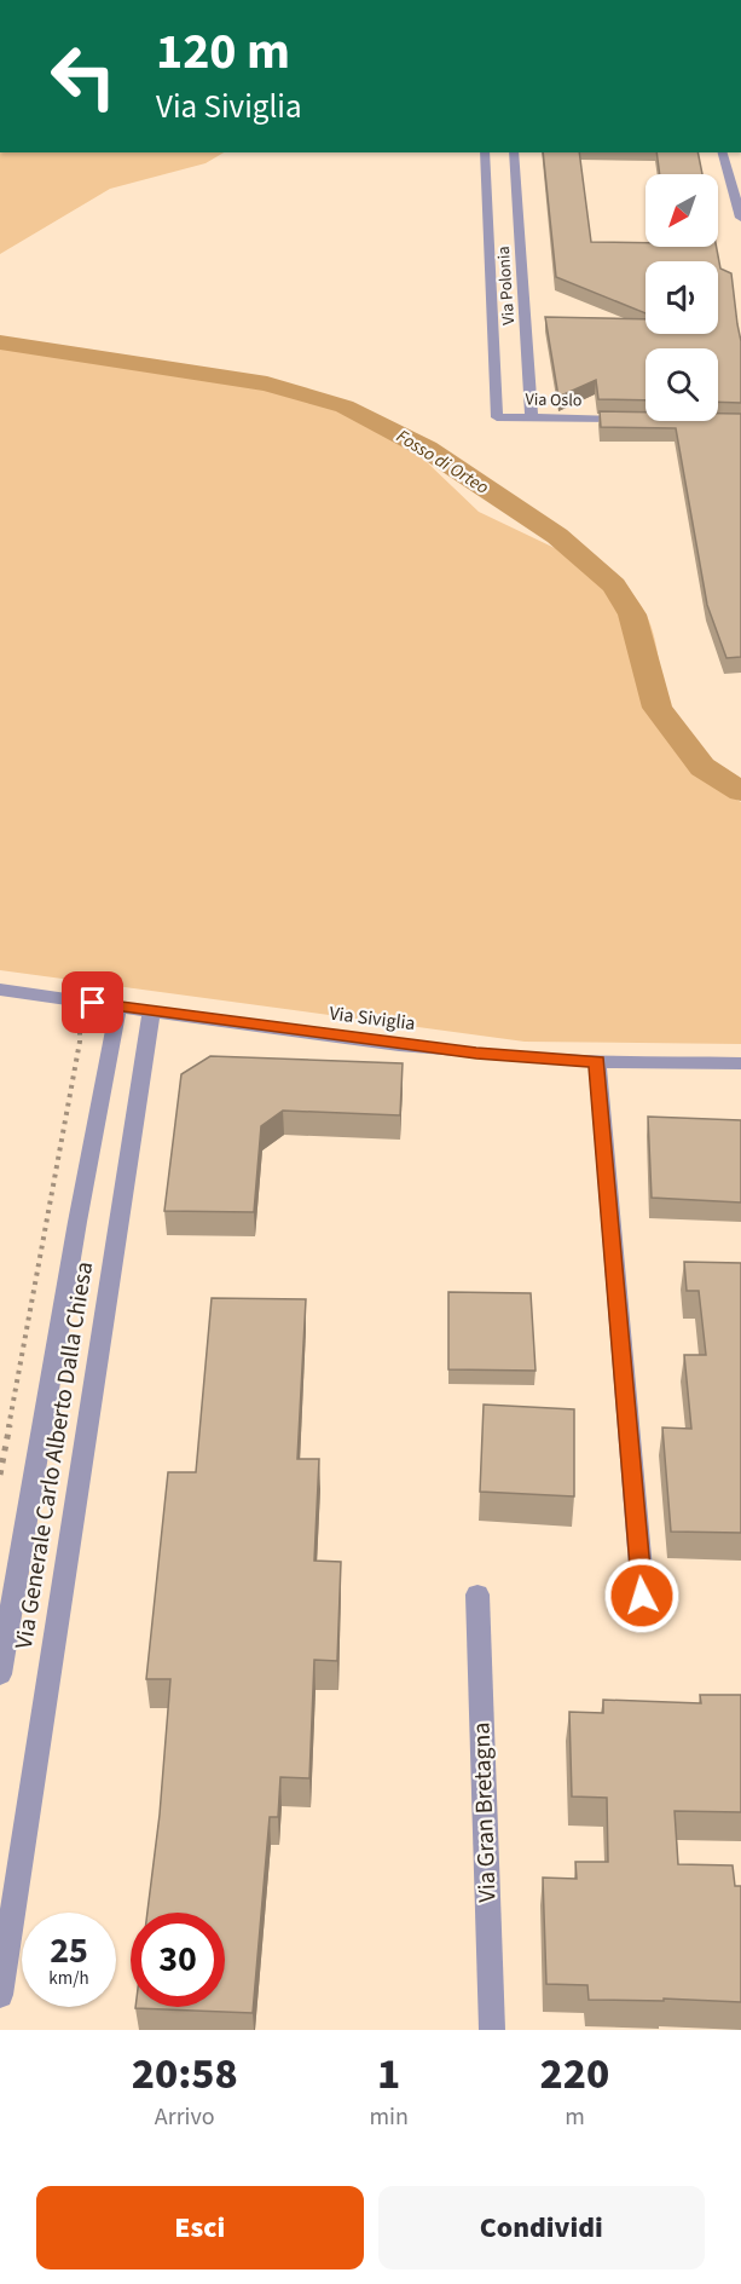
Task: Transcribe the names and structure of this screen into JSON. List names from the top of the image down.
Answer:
{
  "streets": {
    "street": [
      "Via Polonia",
      "Via Oslo",
      "Via Siviglia",
      "Via Generale Carlo Alberto Dalla Chiesa",
      "Via Gran Bretagna"
    ]
  },
  "crossings": [
    ["Via Polonia", "Via Oslo"],
    ["Via Siviglia", "Via Generale Carlo Alberto Dalla Chiesa"]
  ],
  "water": ["Fosso di Orteo"],
  "north": "bottom left",
  "page": {
    "turn": ["120 m", "Via Siviglia"],
    "speed": "25 km/h",
    "limit": "30",
    "eta": [
      "20:58",
      "Arrivo",
      "1",
      "min",
      "220",
      "m"
    ],
    "buttons": ["Esci", "Condividi"]
  }
}
